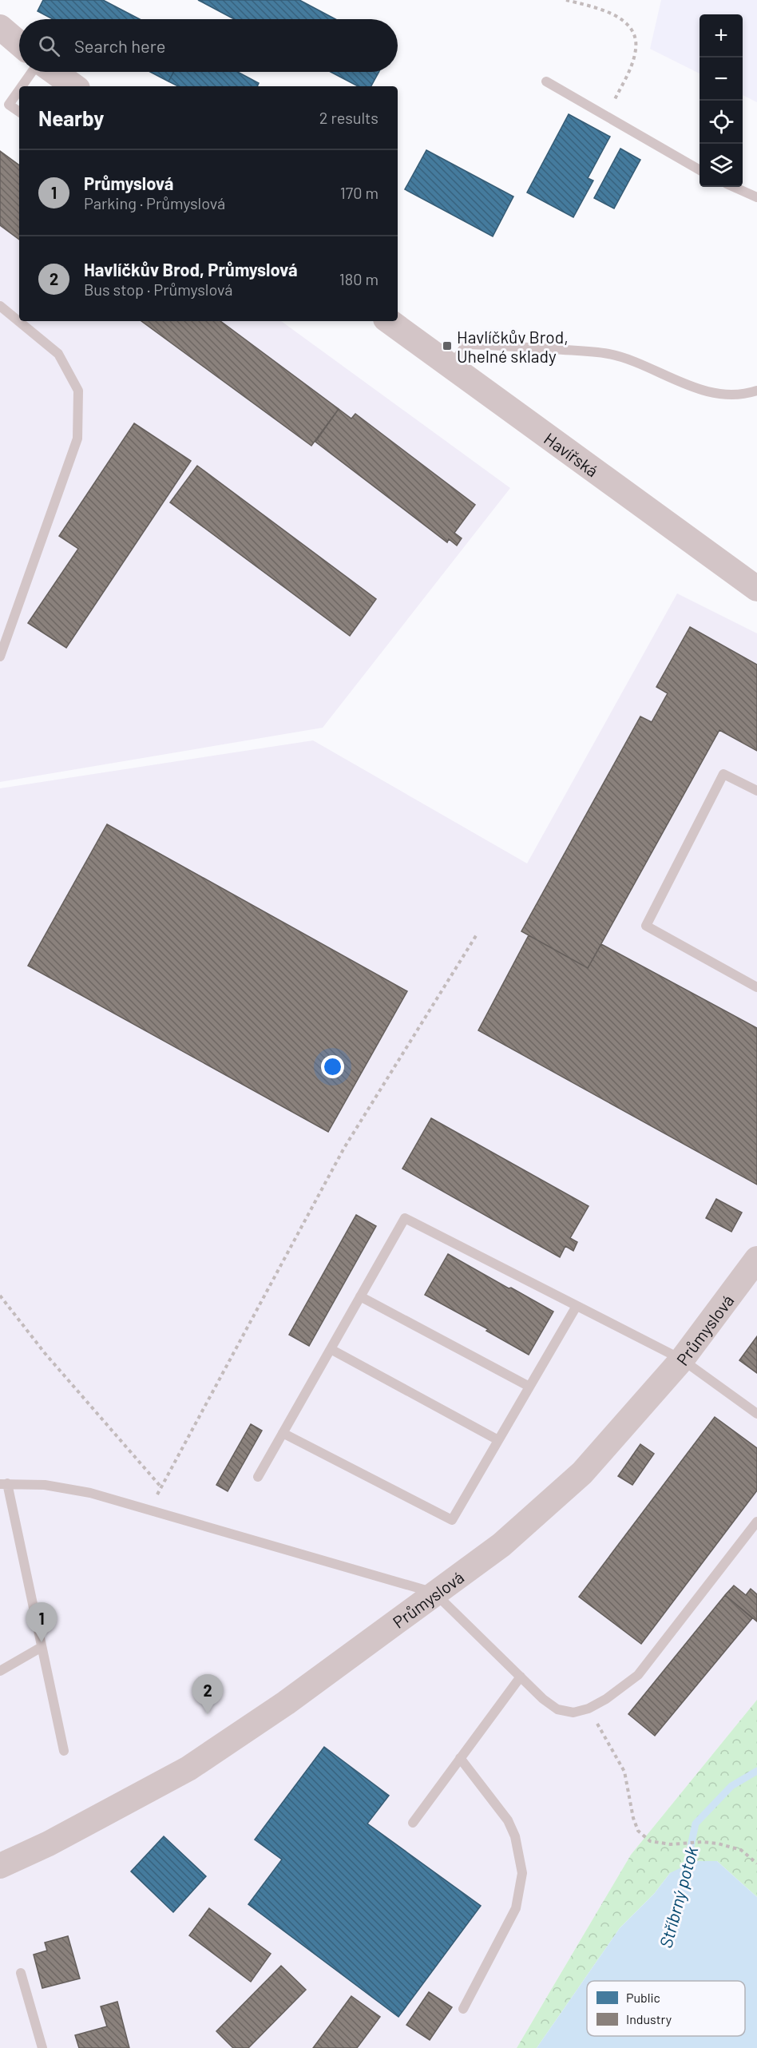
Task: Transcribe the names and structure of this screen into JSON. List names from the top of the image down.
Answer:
{
  "streets": {
    "street": ["Havířská", "Průmyslová"]
  },
  "water": ["Stříbrný potok"],
  "places": {
    "transit": ["Havlíčkův Brod, Uhelné sklady"]
  },
  "legend": ["Public", "Industry"],
  "page": {
    "map_buttons": ["+", "−"],
    "search": "Search here",
    "heading": ["Nearby", "2 results"],
    "list": [
      {
        "mark": "1",
        "name": "Průmyslová",
        "note": "Parking · Průmyslová",
        "value": "170 m"
      },
      {
        "mark": "2",
        "name": "Havlíčkův Brod, Průmyslová",
        "note": "Bus stop · Průmyslová",
        "value": "180 m"
      }
    ],
    "pins": ["1", "2"]
  }
}
